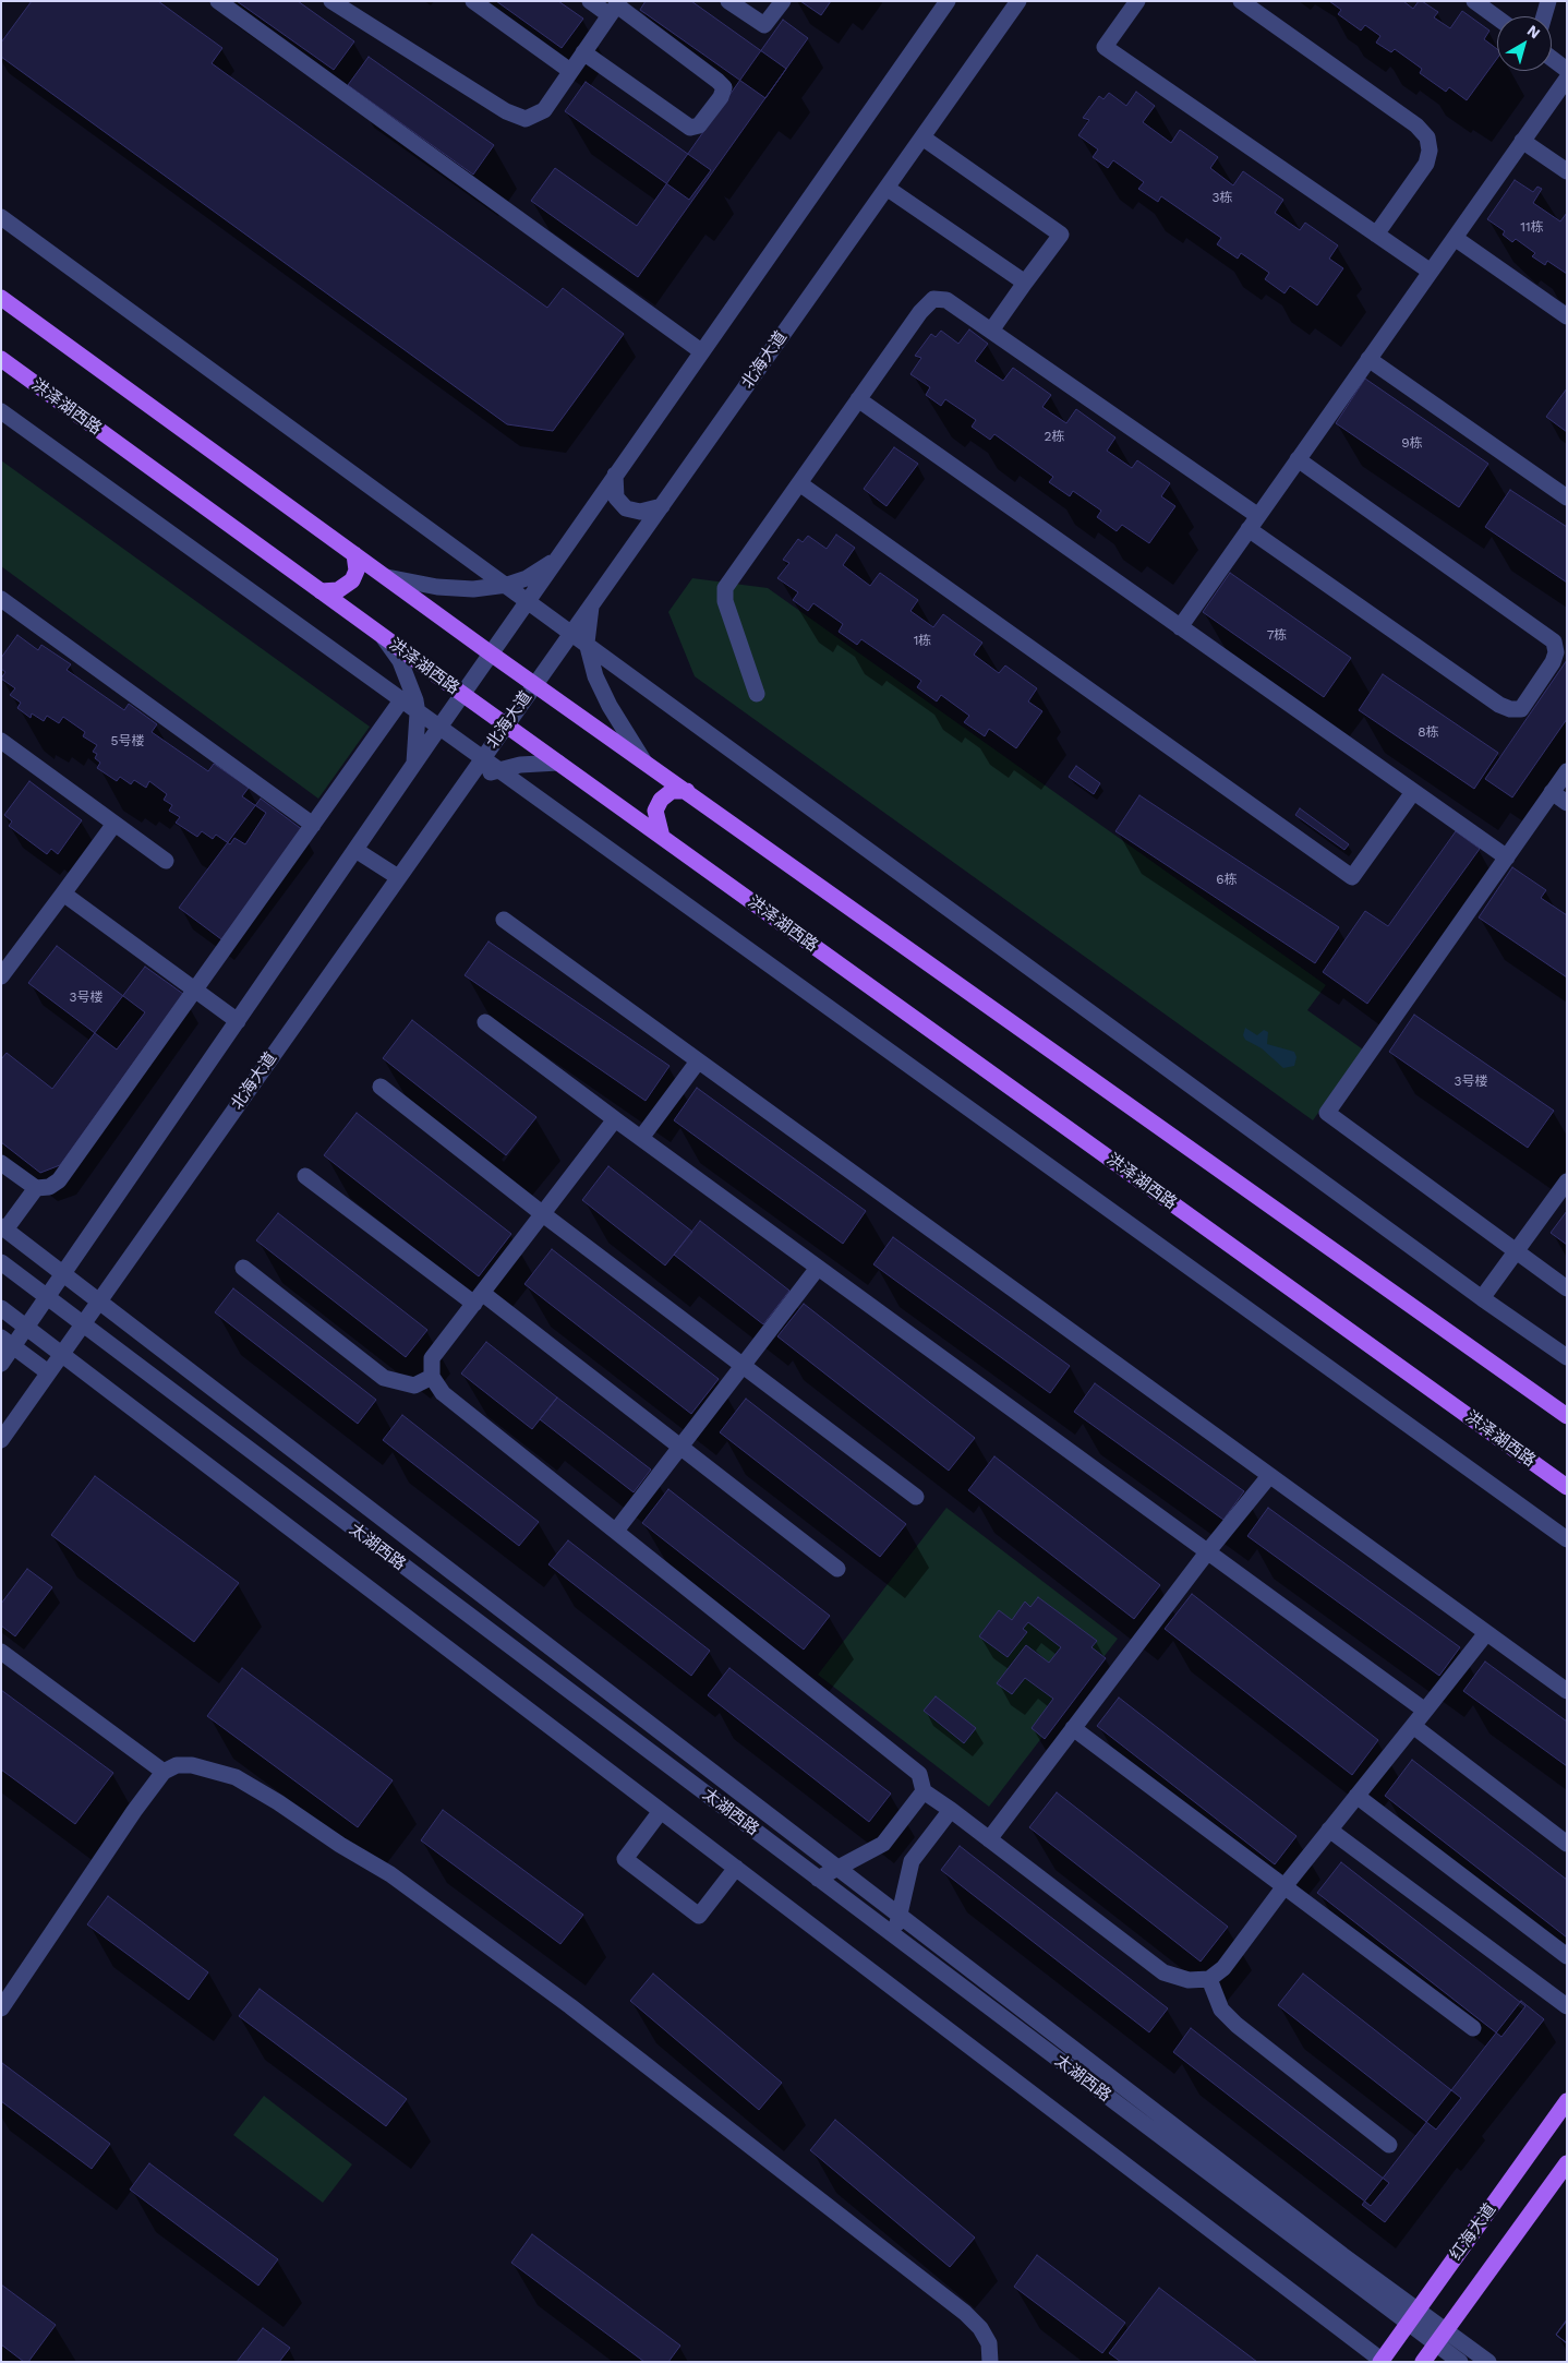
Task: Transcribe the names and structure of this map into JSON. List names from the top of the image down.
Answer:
{
  "streets": {
    "main road": ["洪泽湖西路", "红海大道"],
    "street": ["北海大道", "太湖西路"]
  },
  "crossings": [
    ["北海大道", "洪泽湖西路"],
    ["北海大道", "太湖西路"],
    ["太湖西路", "红海大道"]
  ],
  "house_numbers": [
    "3栋",
    "11栋",
    "2栋",
    "9栋",
    "7栋",
    "1栋",
    "8栋",
    "5号楼",
    "6栋",
    "3号楼",
    "3号楼"
  ],
  "north": "top right"
}
